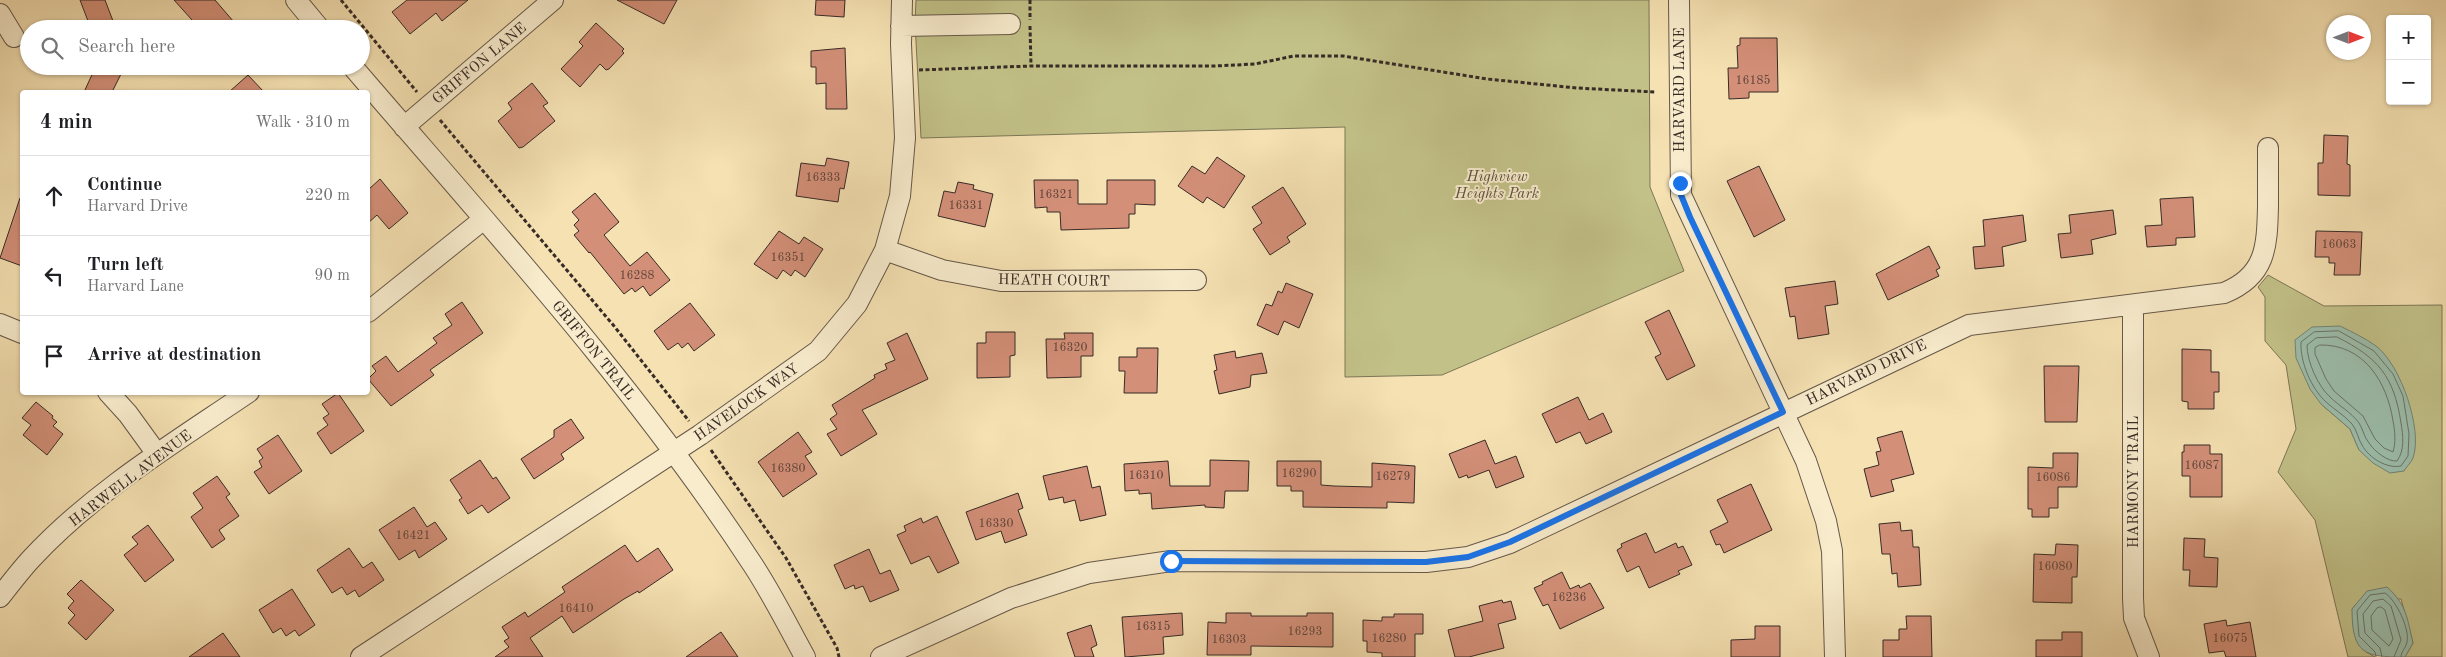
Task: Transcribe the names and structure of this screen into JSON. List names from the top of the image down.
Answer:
{
  "streets": {
    "street": [
      "GRIFFON LANE",
      "HARVARD LANE",
      "HEATH COURT",
      "GRIFFON TRAIL",
      "HARVARD DRIVE",
      "HAVELOCK WAY",
      "HARWELL AVENUE",
      "HARMONY TRAIL"
    ]
  },
  "crossings": [
    ["GRIFFON LANE", "GRIFFON TRAIL"],
    ["HARVARD LANE", "HARVARD DRIVE"],
    ["HEATH COURT", "HAVELOCK WAY"],
    ["GRIFFON TRAIL", "HAVELOCK WAY"],
    ["HARVARD DRIVE", "HARMONY TRAIL"]
  ],
  "parks": ["Highview Heights Park"],
  "house_numbers": [
    "16185",
    "16333",
    "16321",
    "16331",
    "16063",
    "16351",
    "16288",
    "16320",
    "16087",
    "16380",
    "16290",
    "16310",
    "16279",
    "16086",
    "16330",
    "16421",
    "16080",
    "16236",
    "16410",
    "16315",
    "16293",
    "16280",
    "16075",
    "16303"
  ],
  "north": "right",
  "page": {
    "map_buttons": ["+", "−"],
    "search": "Search here",
    "heading": ["4 min", "Walk · 310 m"],
    "list": [
      ["Continue", "Harvard Drive", "220 m"],
      ["Turn left", "Harvard Lane", "90 m"],
      "Arrive at destination"
    ]
  }
}
